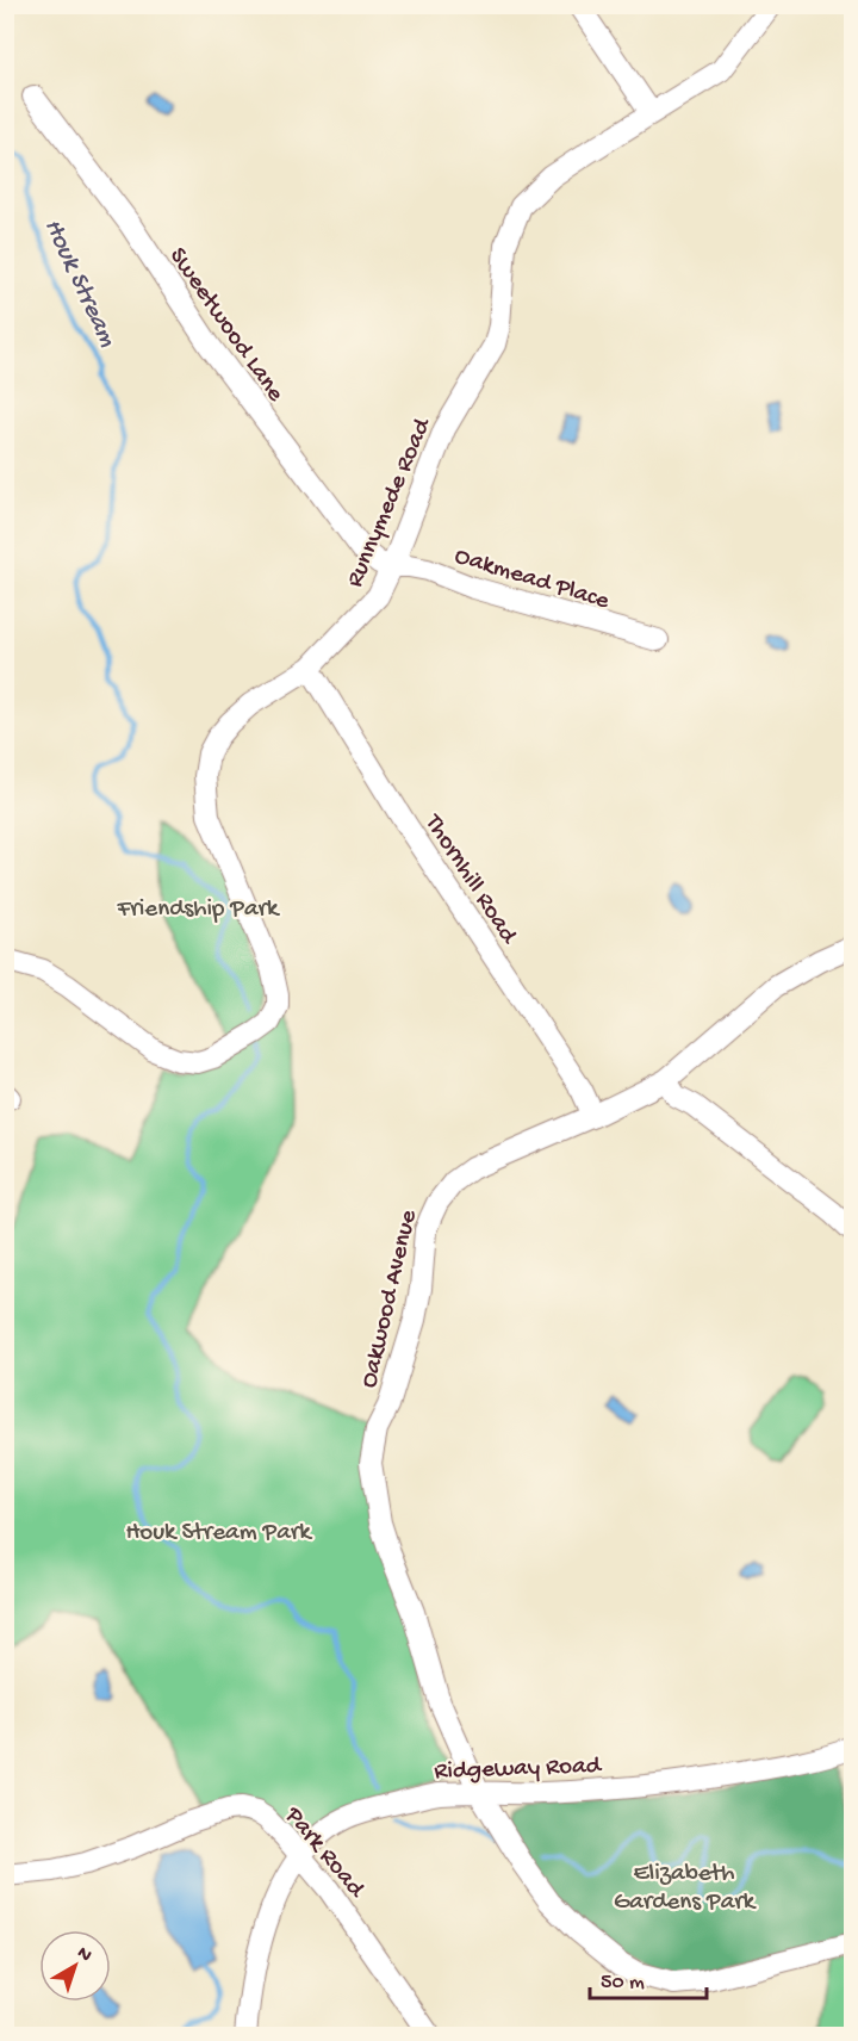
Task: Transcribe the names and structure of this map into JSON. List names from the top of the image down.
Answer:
{
  "streets": {
    "street": [
      "Sweetwood Lane",
      "Runnymede Road",
      "Oakmead Place",
      "Thornhill Road",
      "Oakwood Avenue",
      "Ridgeway Road",
      "Park Road"
    ]
  },
  "crossings": [
    ["Sweetwood Lane", "Runnymede Road"],
    ["Sweetwood Lane", "Oakmead Place"],
    ["Runnymede Road", "Oakmead Place"],
    ["Runnymede Road", "Thornhill Road"],
    ["Thornhill Road", "Oakwood Avenue"],
    ["Oakwood Avenue", "Ridgeway Road"],
    ["Ridgeway Road", "Park Road"]
  ],
  "water": ["Houk Stream"],
  "parks": ["Friendship Park", "Houk Stream Park", "Elizabeth Gardens Park"],
  "scale_bar": "50 m",
  "north": "top right"
}
